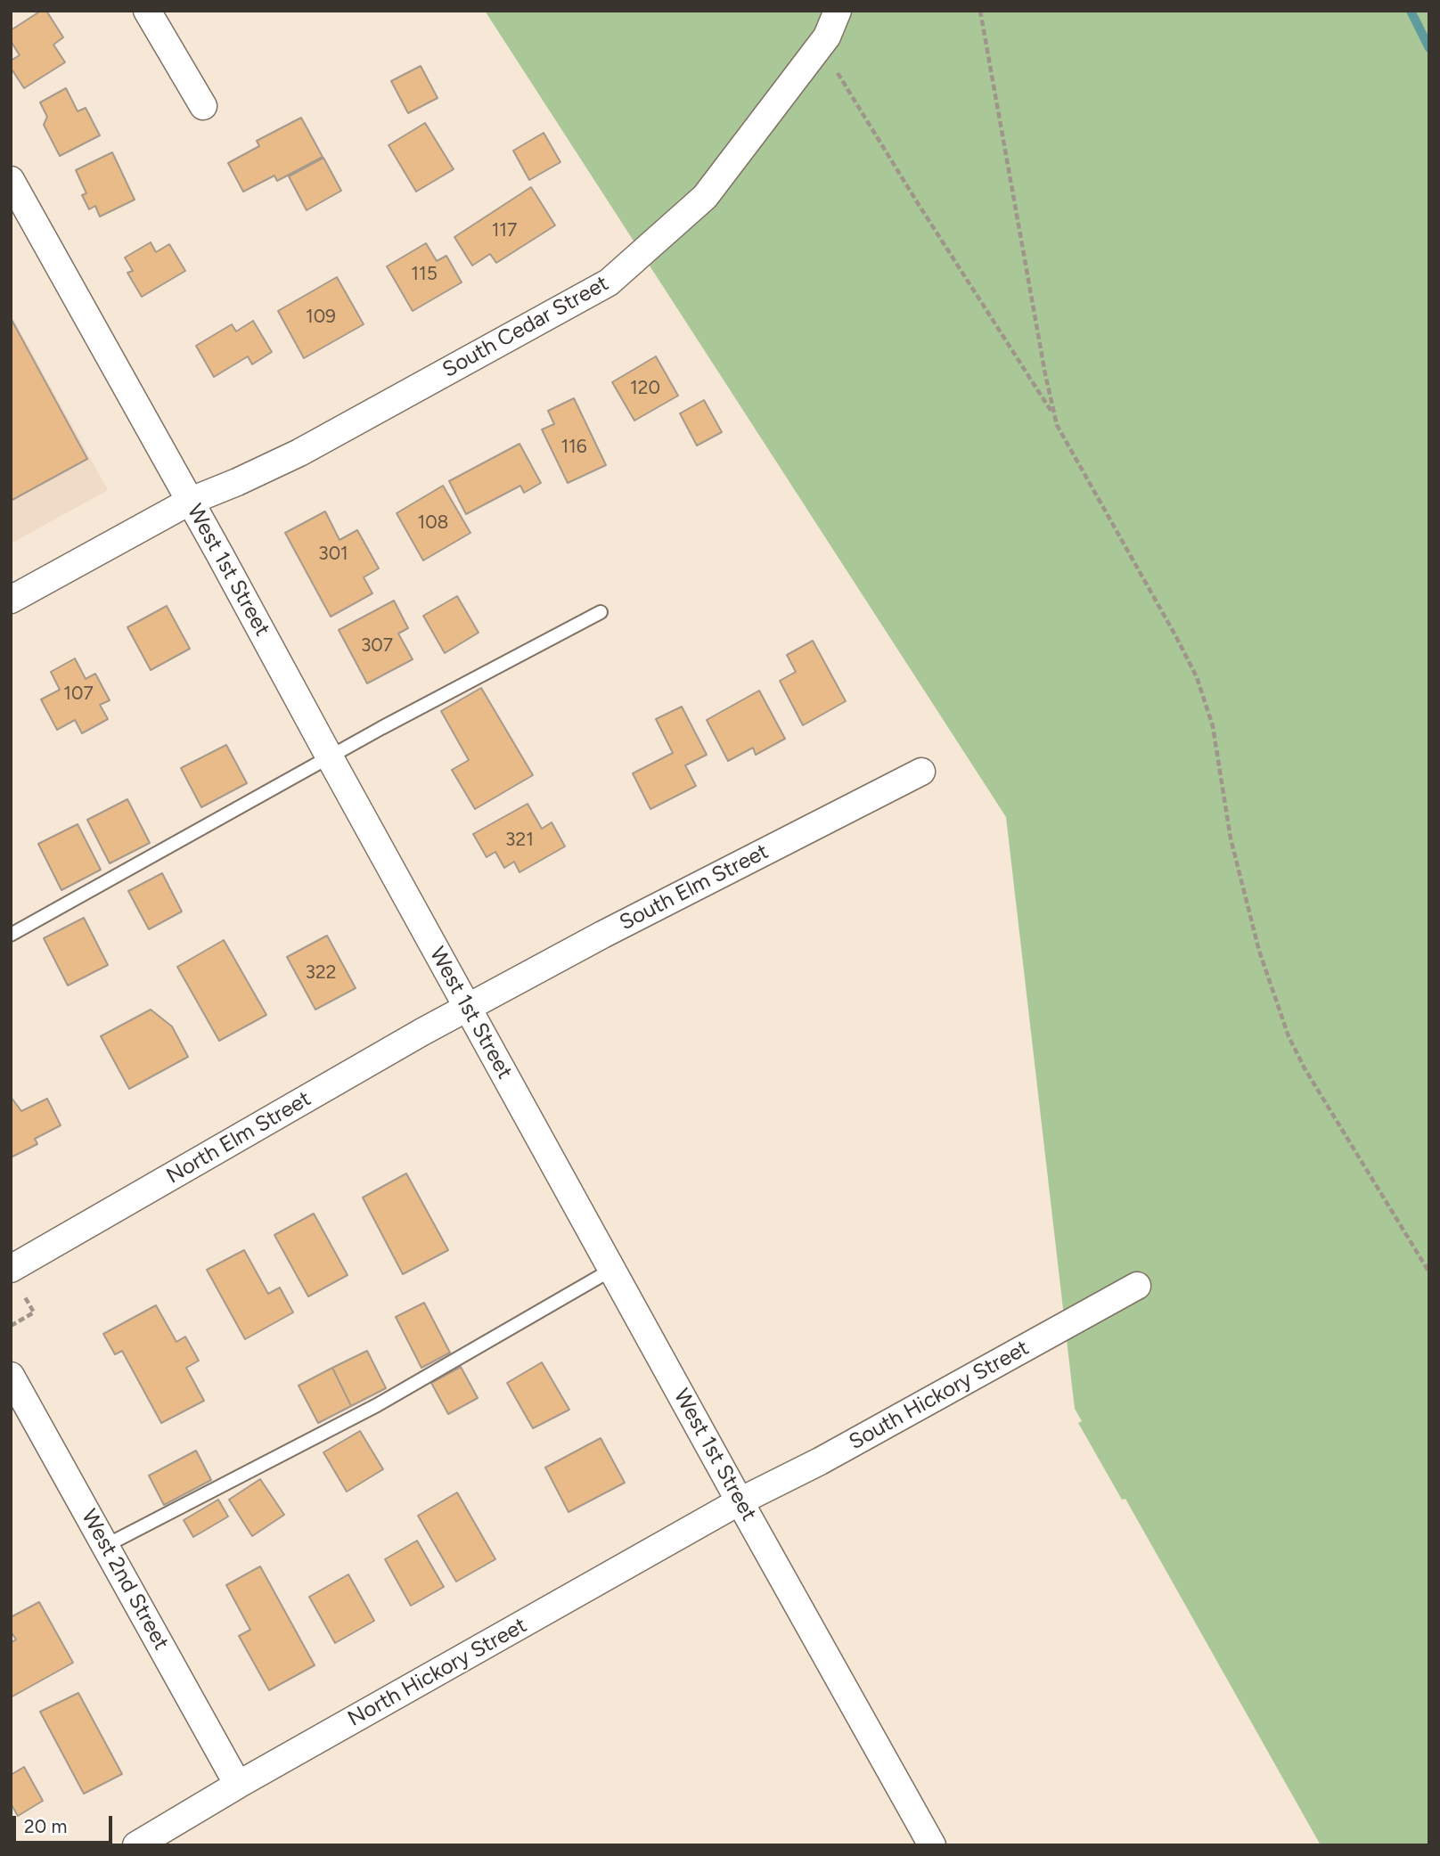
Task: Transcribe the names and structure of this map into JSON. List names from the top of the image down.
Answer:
{
  "streets": {
    "street": [
      "South Cedar Street",
      "West 1st Street",
      "South Elm Street",
      "North Elm Street",
      "South Hickory Street",
      "West 2nd Street",
      "North Hickory Street"
    ]
  },
  "crossings": [
    ["South Cedar Street", "West 1st Street"],
    ["West 1st Street", "South Elm Street"],
    ["West 1st Street", "North Elm Street"],
    ["West 1st Street", "South Hickory Street"],
    ["West 1st Street", "North Hickory Street"],
    ["South Elm Street", "North Elm Street"],
    ["South Hickory Street", "North Hickory Street"],
    ["West 2nd Street", "North Hickory Street"]
  ],
  "house_numbers": [
    "117",
    "115",
    "109",
    "120",
    "116",
    "108",
    "301",
    "307",
    "107",
    "321",
    "322"
  ],
  "scale_bar": "20 m"
}
